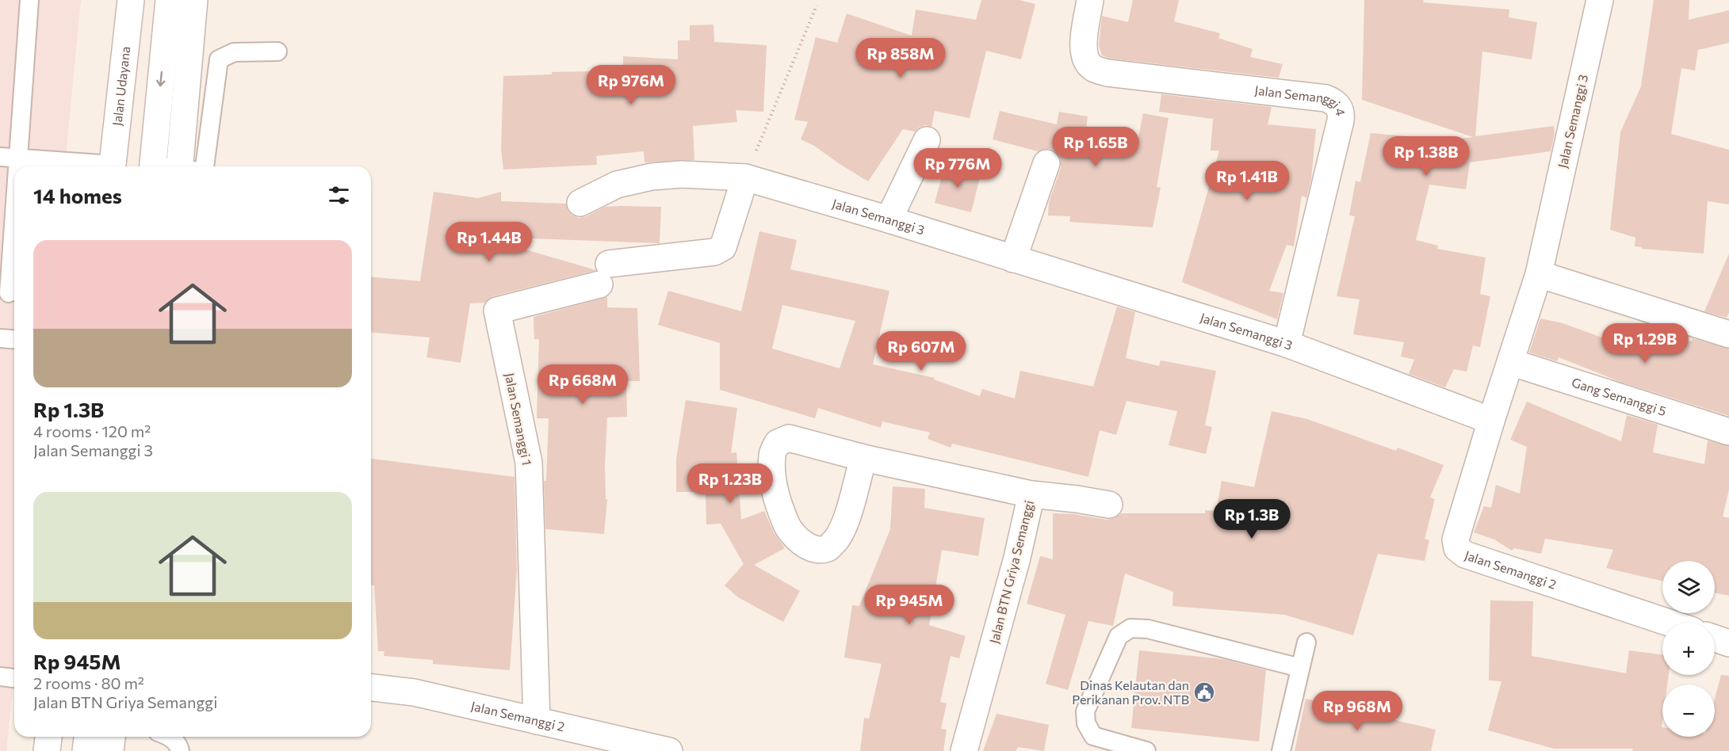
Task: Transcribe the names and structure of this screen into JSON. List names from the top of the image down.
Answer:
{
  "streets": {
    "street": [
      "Jalan Udayana",
      "Jalan Semanggi 4",
      "Jalan Semanggi 3",
      "Gang Semanggi 5",
      "Jalan Semanggi 1",
      "Jalan Semanggi 2",
      "Jalan BTN Griya Semanggi"
    ]
  },
  "crossings": [
    ["Jalan Semanggi 4", "Jalan Semanggi 3"],
    ["Jalan Semanggi 3", "Gang Semanggi 5"],
    ["Jalan Semanggi 3", "Jalan Semanggi 1"],
    ["Jalan Semanggi 3", "Jalan Semanggi 2"],
    ["Jalan Semanggi 1", "Jalan Semanggi 2"]
  ],
  "places": {
    "public building": ["Dinas Kelautan dan Perikanan Prov. NTB"]
  },
  "page": {
    "price": [
      "Rp 858M",
      "Rp 976M",
      "Rp 1.65B",
      "Rp 1.38B",
      "Rp 776M",
      "Rp 1.41B",
      "Rp 1.44B",
      "Rp 1.29B",
      "Rp 607M",
      "Rp 668M",
      "Rp 1.23B",
      "Rp 1.3B",
      "Rp 945M",
      "Rp 968M"
    ],
    "heading": "14 homes",
    "list": [
      {
        "name": "Rp 1.3B",
        "note": "4 rooms · 120 m² · Jalan Semanggi 3"
      },
      {
        "name": "Rp 945M",
        "note": "2 rooms · 80 m² · Jalan BTN Griya Semanggi"
      }
    ],
    "map_buttons": ["+", "−"]
  }
}
